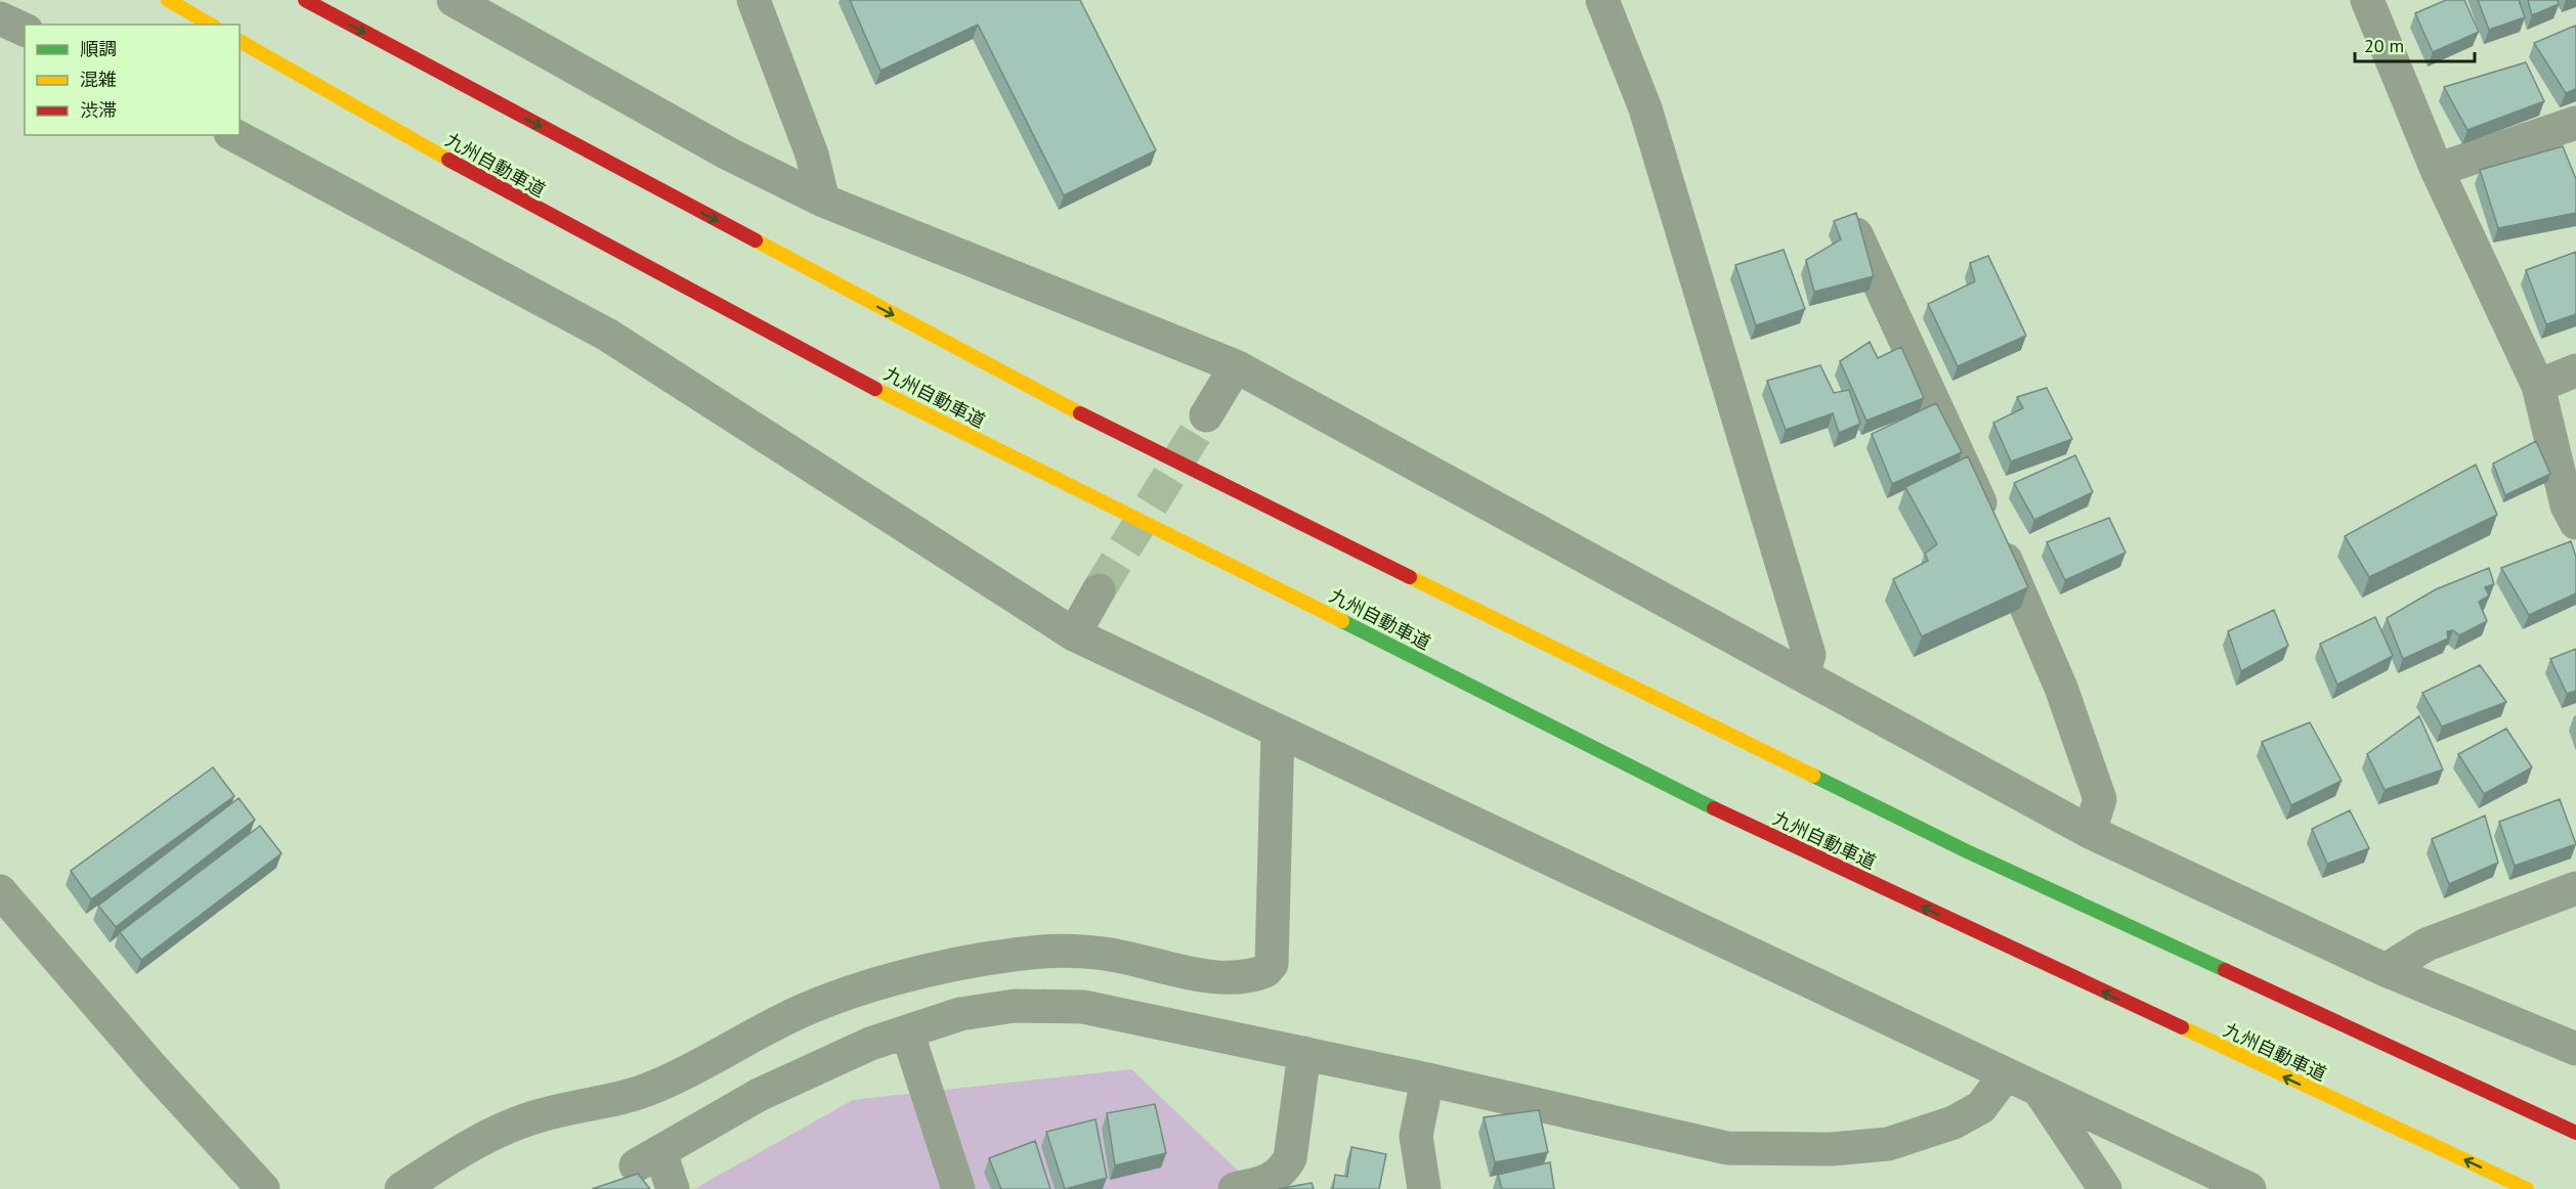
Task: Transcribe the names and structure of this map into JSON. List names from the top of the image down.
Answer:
{
  "streets": {
    "highway": ["九州自動車道"]
  },
  "legend": ["順調", "混雑", "渋滞"],
  "scale_bar": "20 m"
}
